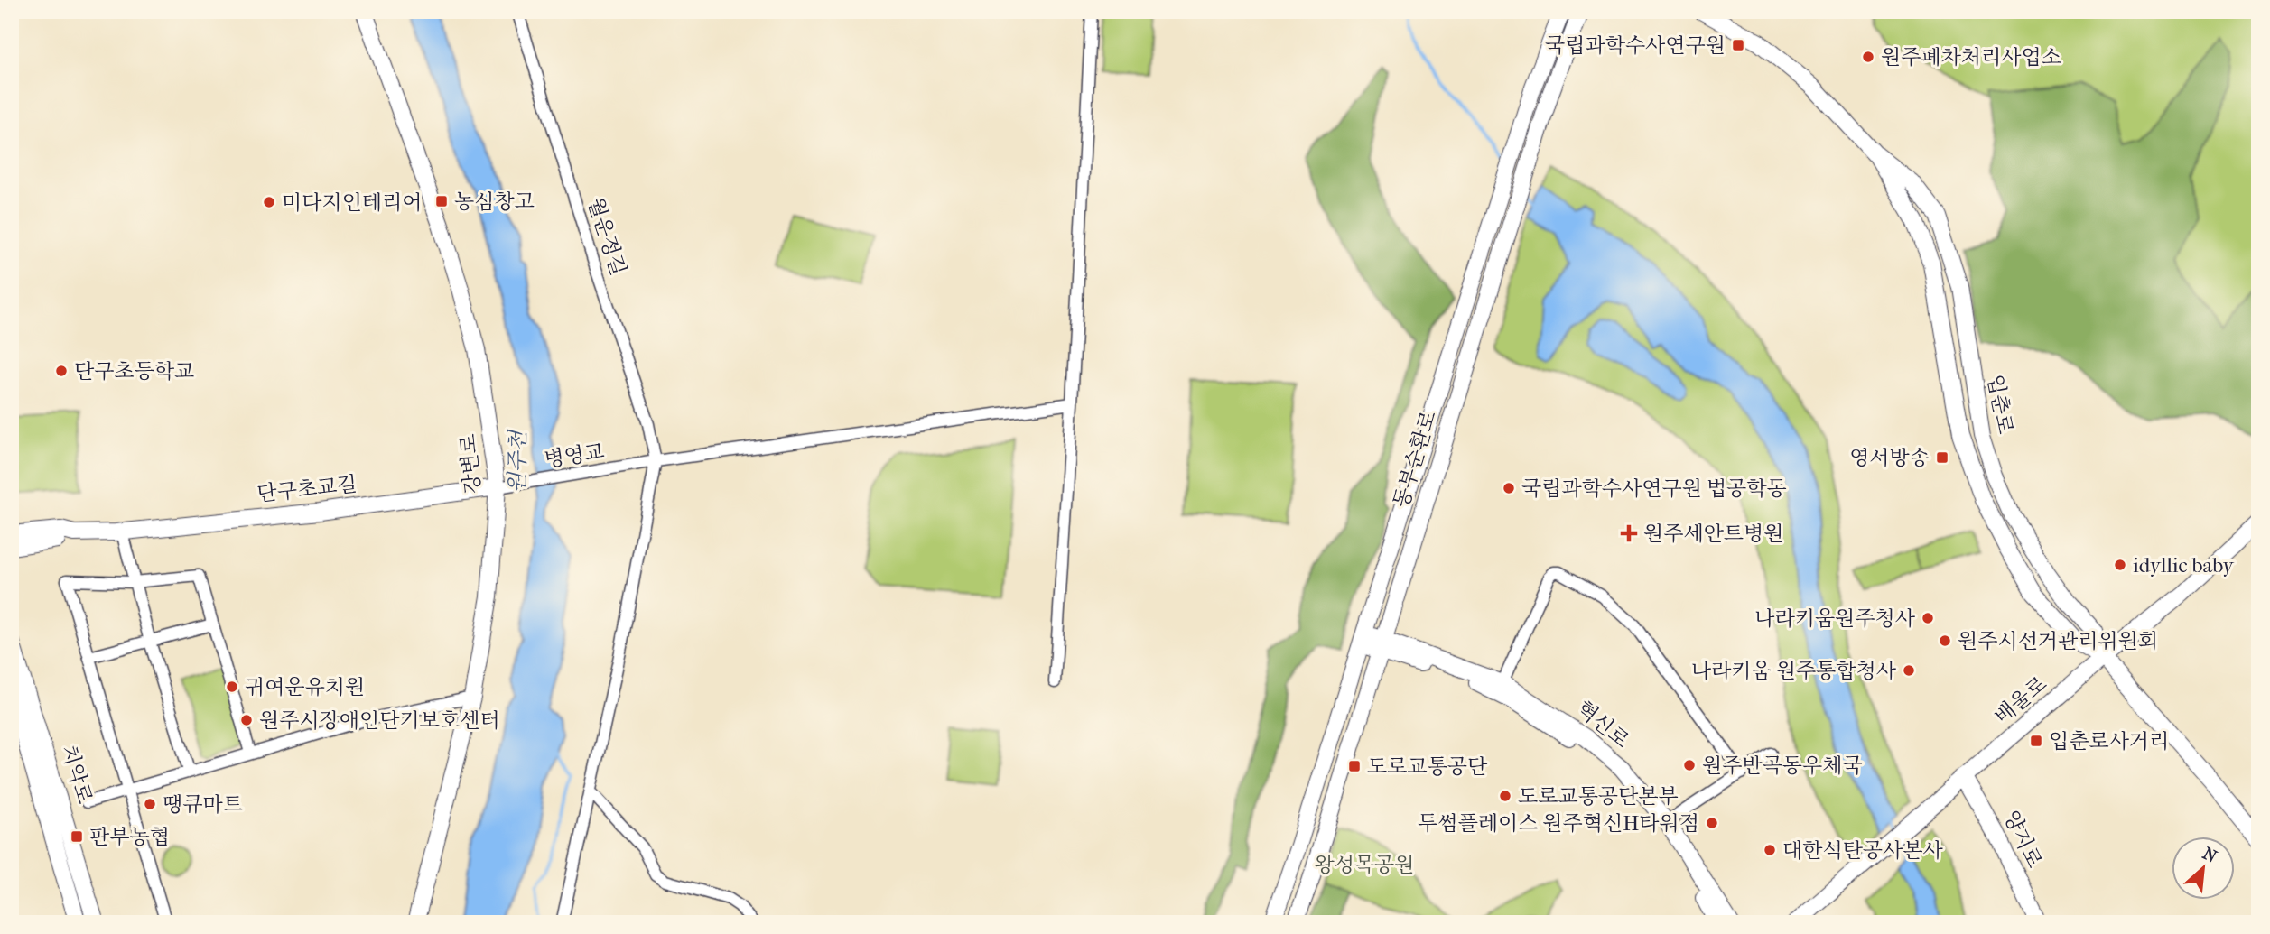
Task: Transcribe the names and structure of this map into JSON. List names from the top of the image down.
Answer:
{
  "streets": {
    "street": [
      "월운정길",
      "입춘로",
      "병영교",
      "동부순환로",
      "강변로",
      "단구초교길",
      "배울로",
      "혁신로",
      "치악로",
      "양지로"
    ]
  },
  "crossings": [
    ["월운정길", "병영교"],
    ["입춘로", "배울로"],
    ["병영교", "강변로"],
    ["병영교", "단구초교길"],
    ["동부순환로", "혁신로"],
    ["강변로", "단구초교길"],
    ["배울로", "양지로"]
  ],
  "water": ["원주천"],
  "parks": ["왕성목공원"],
  "places": {
    "transit": [
      "국립과학수사연구원",
      "농심창고",
      "영서방송",
      "입춘로사거리",
      "도로교통공단",
      "판부농협"
    ],
    "other": [
      "원주폐차처리사업소",
      "미다지인테리어",
      "단구초등학교",
      "국립과학수사연구원 법공학동",
      "idyllic baby",
      "나라키움원주청사",
      "원주시선거관리위원회",
      "나라키움 원주통합청사",
      "귀여운유치원",
      "원주시장애인단기보호센터",
      "원주반곡동우체국",
      "도로교통공단본부",
      "땡큐마트",
      "투썸플레이스 원주혁신H타워점",
      "대한석탄공사본사"
    ],
    "health": ["원주세안트병원"]
  },
  "north": "top right"
}
